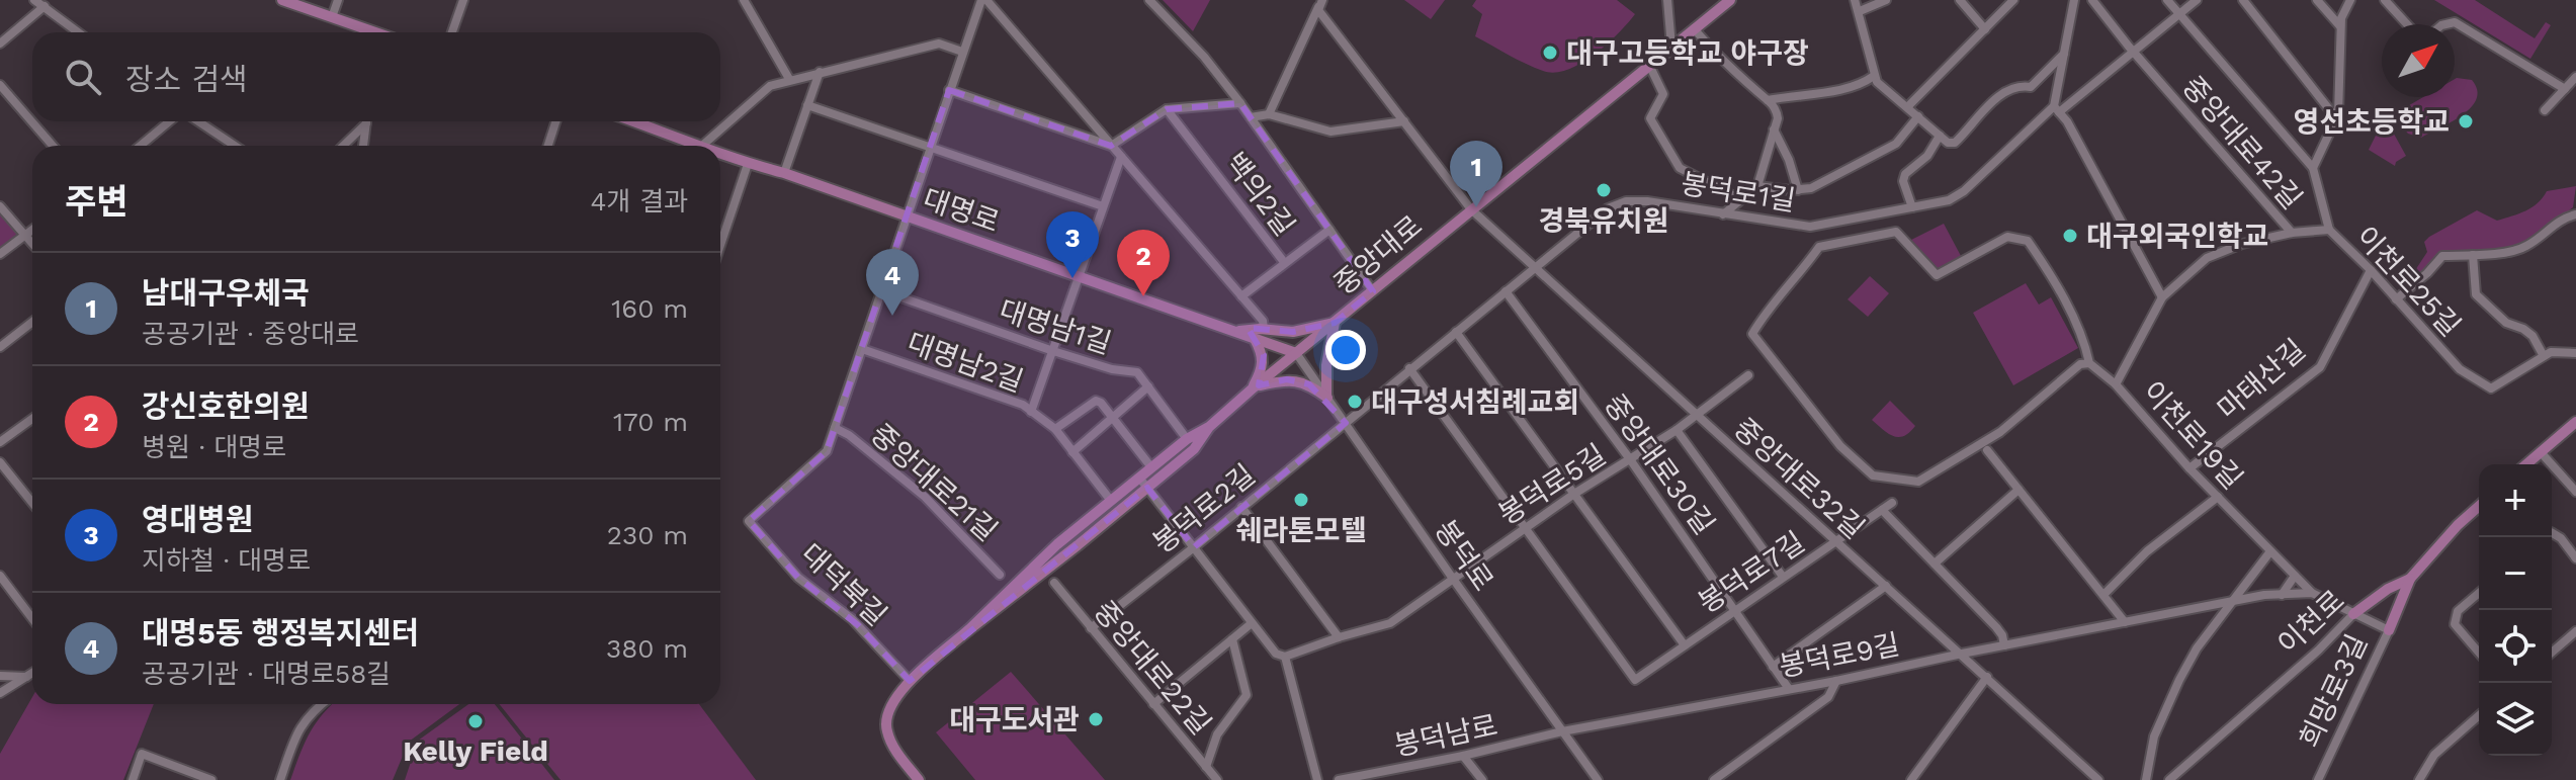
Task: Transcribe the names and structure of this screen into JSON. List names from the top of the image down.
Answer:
{
  "streets": {
    "main road": [
      "대명로",
      "중앙대로",
      "이천로",
      "희망로3길"
    ],
    "street": [
      "중앙대로42길",
      "봉덕로1길",
      "백의2길",
      "이천로25길",
      "대명남1길",
      "대명남2길",
      "마태산길",
      "이천로19길",
      "중앙대로30길",
      "중앙대로32길",
      "중앙대로21길",
      "봉덕로5길",
      "봉덕로2길",
      "봉덕로",
      "봉덕로7길",
      "대덕북길",
      "봉덕로9길",
      "중앙대로22길",
      "봉덕남로"
    ]
  },
  "crossings": [
    ["중앙대로42길", "이천로25길"],
    ["중앙대로42길", "이천로19길"],
    ["봉덕로1길", "중앙대로30길"],
    ["봉덕로1길", "중앙대로32길"],
    ["봉덕로1길", "봉덕로2길"],
    ["봉덕로1길", "봉덕로"],
    ["대명로", "중앙대로"],
    ["대명로", "봉덕로"],
    ["중앙대로", "대명남1길"],
    ["중앙대로", "대명남2길"],
    ["중앙대로", "중앙대로32길"],
    ["중앙대로", "봉덕로"],
    ["중앙대로", "대덕북길"],
    ["이천로25길", "마태산길"],
    ["마태산길", "이천로19길"],
    ["이천로19길", "봉덕로9길"],
    ["중앙대로30길", "봉덕로5길"],
    ["중앙대로30길", "봉덕로7길"],
    ["중앙대로30길", "봉덕로9길"],
    ["중앙대로32길", "봉덕로5길"],
    ["중앙대로32길", "봉덕로7길"],
    ["중앙대로32길", "봉덕로9길"],
    ["중앙대로21길", "대덕북길"],
    ["봉덕로5길", "봉덕로"],
    ["봉덕로5길", "봉덕로7길"],
    ["봉덕로2길", "봉덕로"],
    ["봉덕로2길", "중앙대로22길"],
    ["봉덕로", "봉덕로9길"],
    ["봉덕로", "봉덕남로"],
    ["이천로", "희망로3길"],
    ["봉덕로9길", "봉덕남로"]
  ],
  "places": [
    "대구고등학교 야구장",
    "영선초등학교",
    "경북유치원",
    "대구외국인학교",
    "대구성서침례교회",
    "쉐라톤모텔",
    "대구도서관",
    "Kelly Field"
  ],
  "north": "top right",
  "page": {
    "search": "장소 검색",
    "pins": [
      "1",
      "3",
      "2",
      "4"
    ],
    "heading": ["주변", "4개 결과"],
    "list": [
      {
        "mark": "1",
        "name": "남대구우체국",
        "note": "공공기관 · 중앙대로",
        "value": "160 m"
      },
      {
        "mark": "2",
        "name": "강신호한의원",
        "note": "병원 · 대명로",
        "value": "170 m"
      },
      {
        "mark": "3",
        "name": "영대병원",
        "note": "지하철 · 대명로",
        "value": "230 m"
      },
      {
        "mark": "4",
        "name": "대명5동 행정복지센터",
        "note": "공공기관 · 대명로58길",
        "value": "380 m"
      }
    ],
    "map_buttons": ["+", "−"]
  }
}
